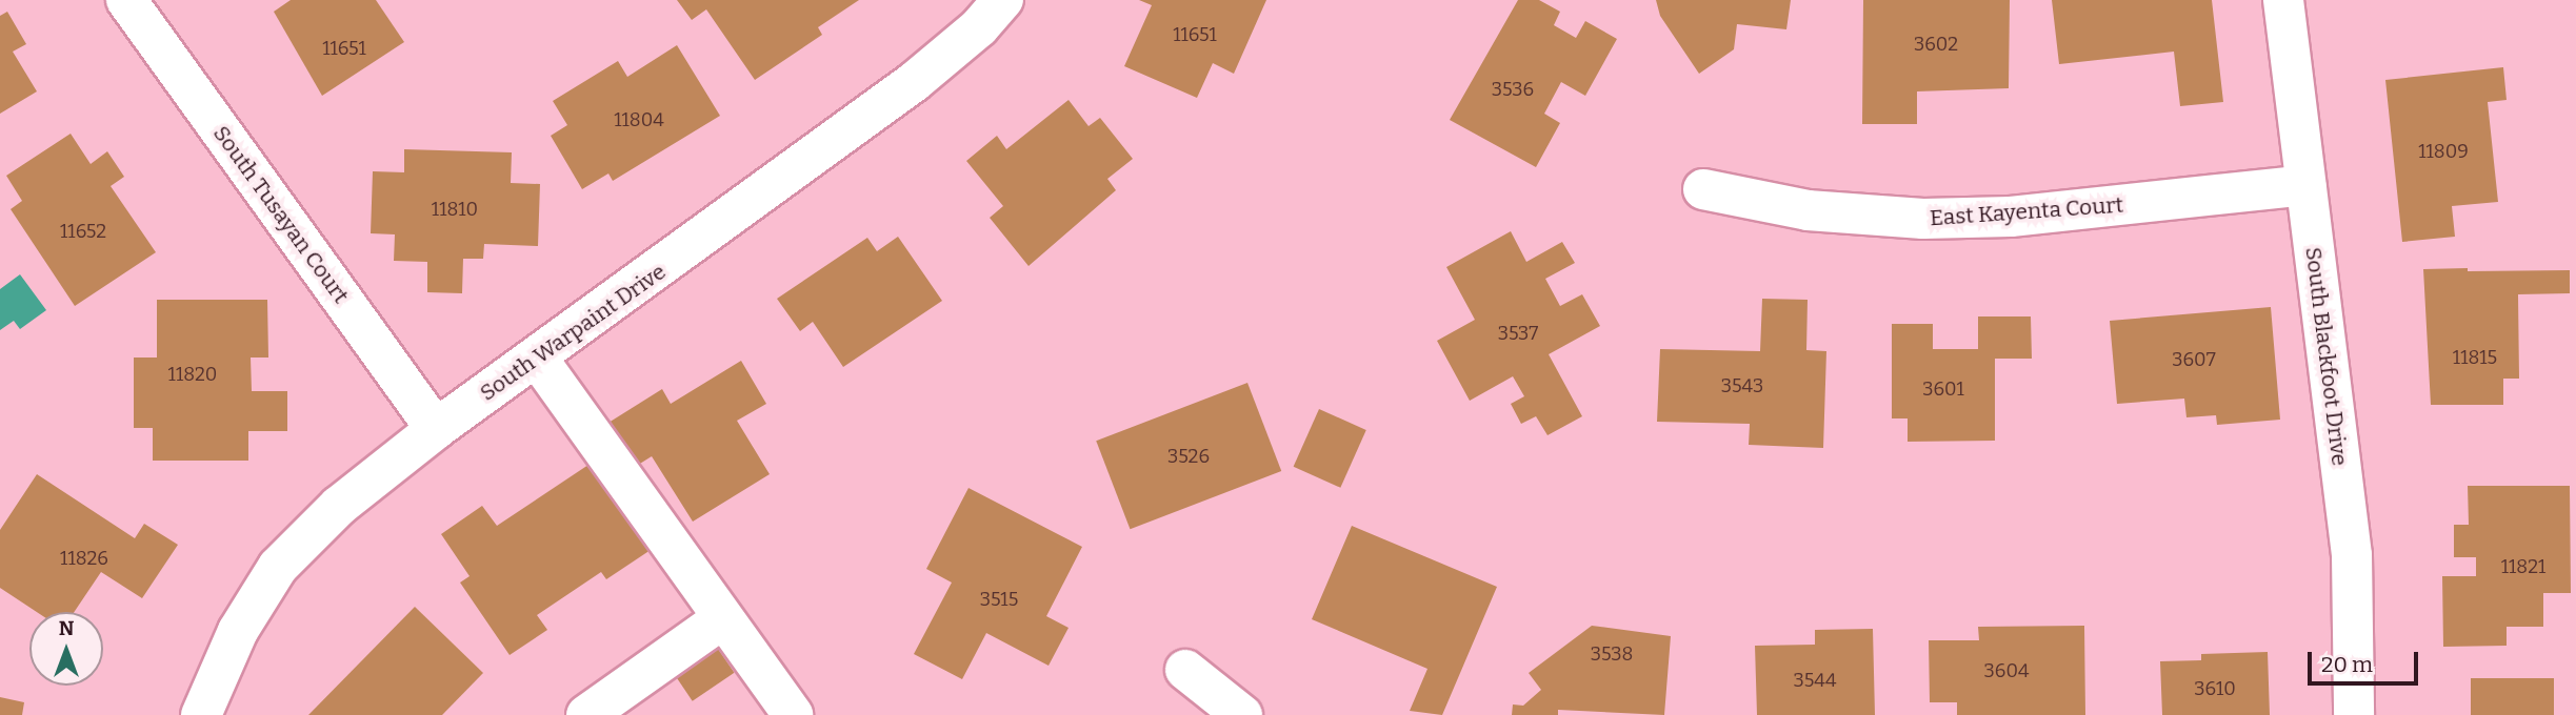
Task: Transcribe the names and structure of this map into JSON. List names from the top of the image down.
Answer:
{
  "streets": {
    "street": [
      "East Kayenta Court",
      "South Tusayan Court",
      "South Warpaint Drive",
      "South Blackfoot Drive"
    ]
  },
  "crossings": [
    ["East Kayenta Court", "South Blackfoot Drive"],
    ["South Tusayan Court", "South Warpaint Drive"]
  ],
  "house_numbers": [
    "11651",
    "3602",
    "11651",
    "3536",
    "11804",
    "11809",
    "11810",
    "11652",
    "3537",
    "11815",
    "3607",
    "11820",
    "3543",
    "3601",
    "3526",
    "11826",
    "11821",
    "3515",
    "3538",
    "3604",
    "3544",
    "3610"
  ],
  "scale_bar": "20 m",
  "north": "top"
}
